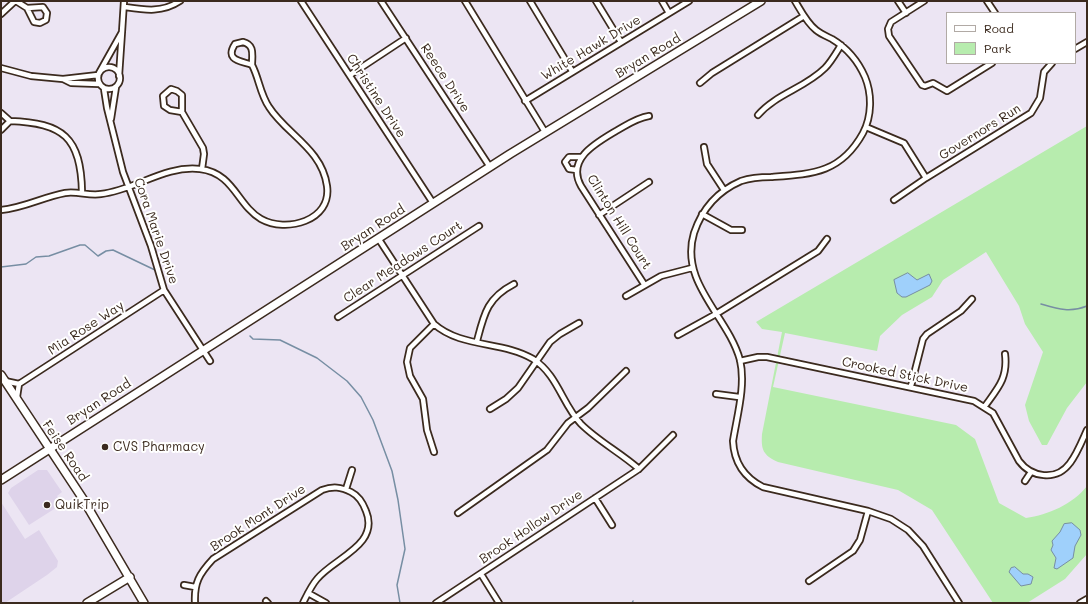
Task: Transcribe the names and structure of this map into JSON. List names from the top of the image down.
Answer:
{
  "streets": {
    "main road": ["Bryan Road", "Feise Road"],
    "street": [
      "White Hawk Drive",
      "Reece Drive",
      "Christine Drive",
      "Governors Run",
      "Clinton Hill Court",
      "Cora Marie Drive",
      "Clear Meadows Court",
      "Mia Rose Way",
      "Crooked Stick Drive",
      "Brook Mont Drive",
      "Brook Hollow Drive"
    ]
  },
  "crossings": [
    ["Bryan Road", "Reece Drive"],
    ["Bryan Road", "Christine Drive"],
    ["Bryan Road", "Cora Marie Drive"],
    ["Bryan Road", "Feise Road"],
    ["Cora Marie Drive", "Mia Rose Way"]
  ],
  "places": ["CVS Pharmacy", "QuikTrip"],
  "legend": ["Road", "Park"]
}
